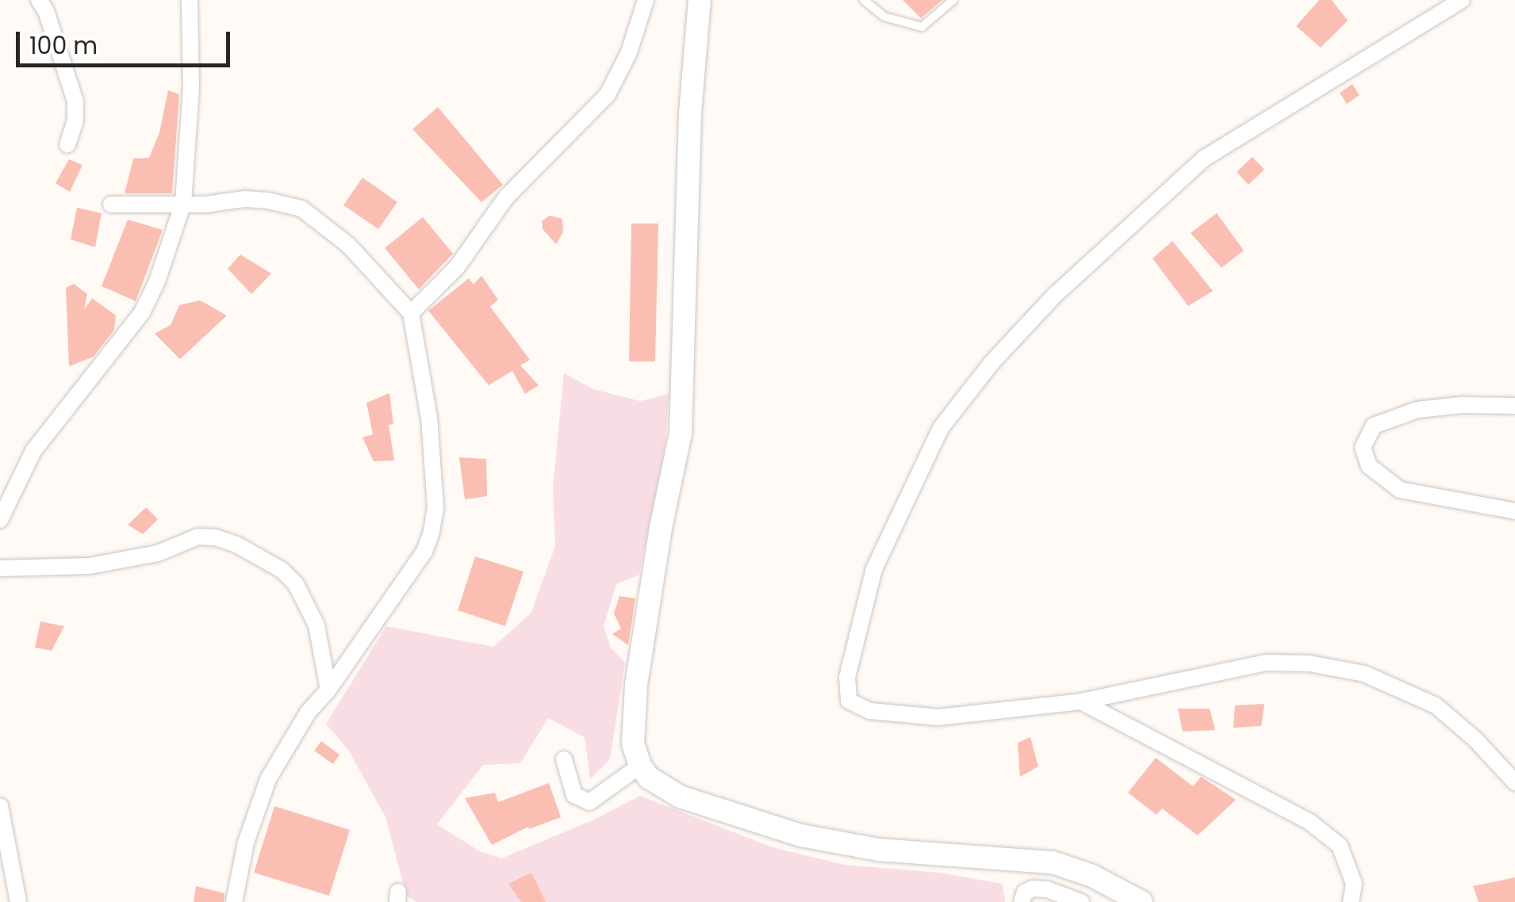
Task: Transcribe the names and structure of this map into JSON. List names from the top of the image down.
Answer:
{
  "scale_bar": "100 m"
}
